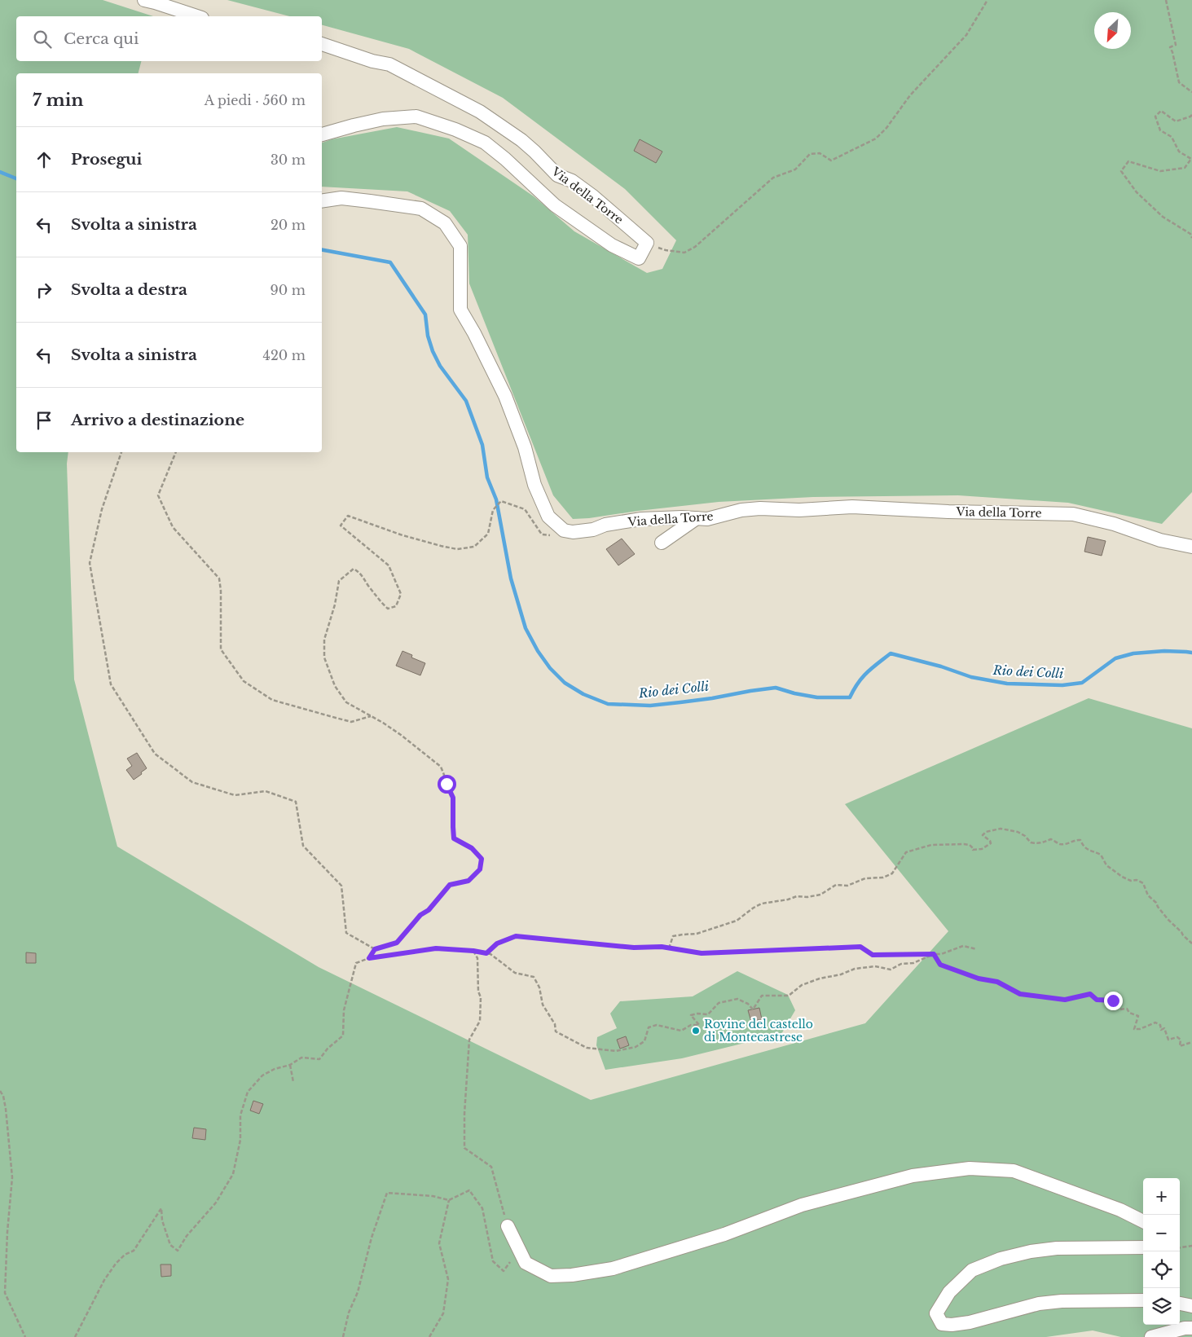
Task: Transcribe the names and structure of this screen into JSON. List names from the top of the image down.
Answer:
{
  "streets": {
    "street": ["Via della Torre"]
  },
  "water": ["Rio dei Colli"],
  "places": ["Rovine del castello di Montecastrese"],
  "north": "bottom left",
  "page": {
    "search": "Cerca qui",
    "heading": ["7 min", "A piedi · 560 m"],
    "list": [
      ["Prosegui", "30 m"],
      ["Svolta a sinistra", "20 m"],
      ["Svolta a destra", "90 m"],
      ["Svolta a sinistra", "420 m"],
      "Arrivo a destinazione"
    ],
    "map_buttons": ["+", "−"]
  }
}
